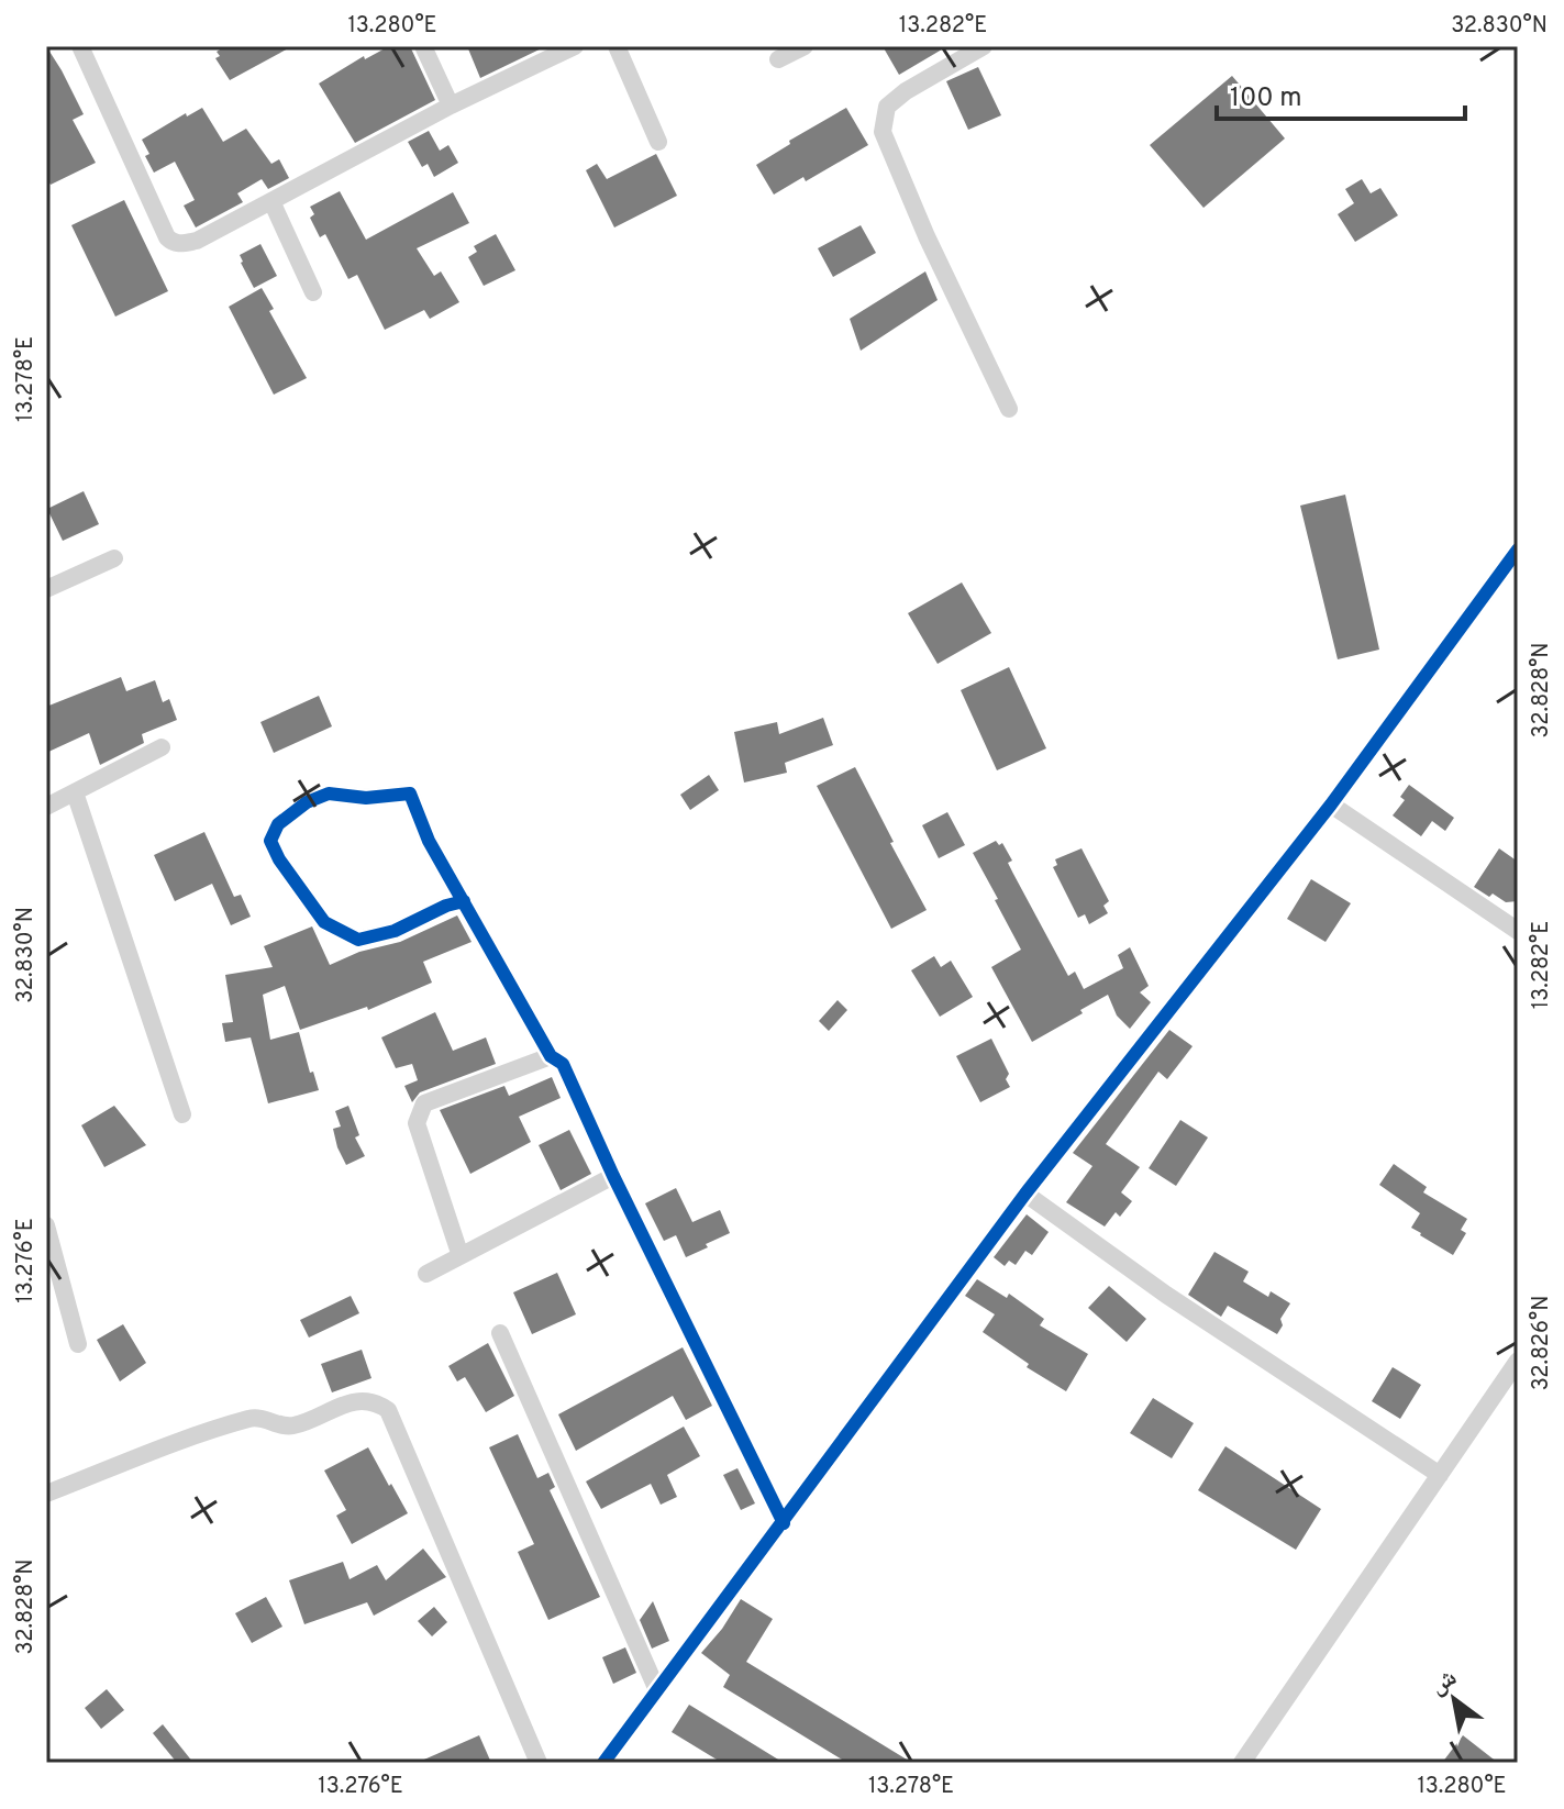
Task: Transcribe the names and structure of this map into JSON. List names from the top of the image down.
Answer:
{
  "scale_bar": "100 m",
  "north": "top left",
  "coordinates": [
    "13.280°E",
    "13.282°E",
    "32.830°N",
    "13.278°E",
    "32.828°N",
    "13.276°E",
    "32.826°N"
  ]
}
